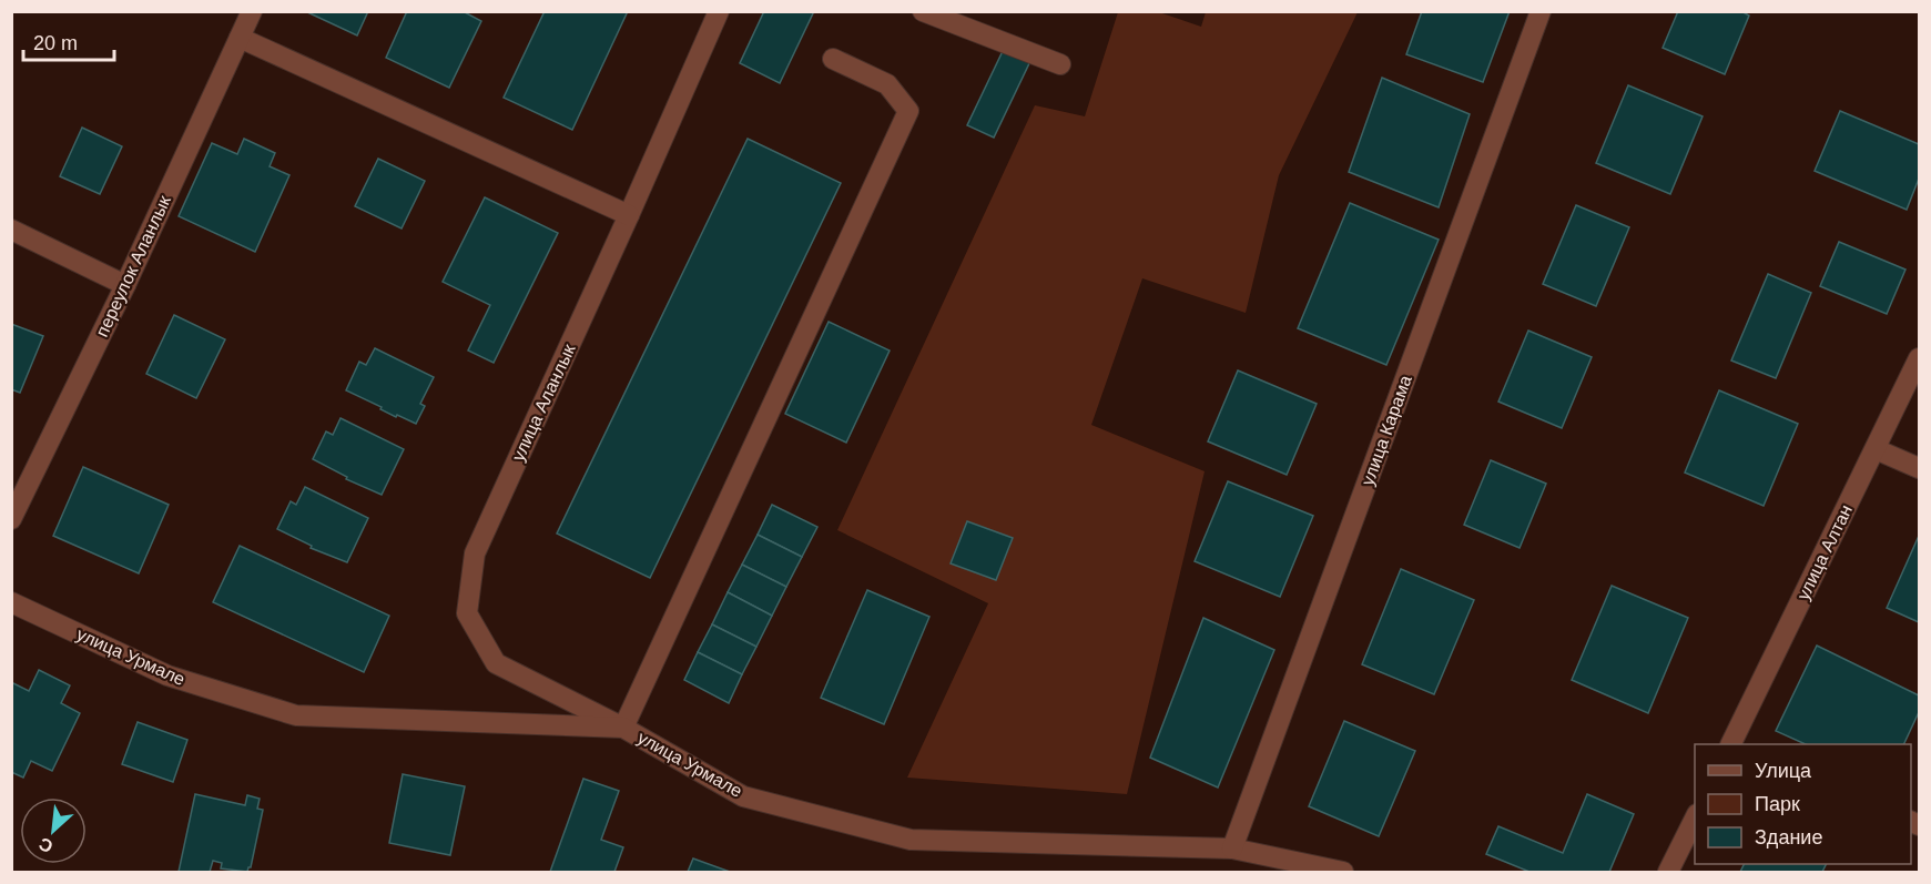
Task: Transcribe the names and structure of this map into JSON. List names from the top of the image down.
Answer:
{
  "streets": {
    "street": [
      "переулок Аланлык",
      "улица Аланлык",
      "улица Карама",
      "улица Алтан",
      "улица Урмале"
    ]
  },
  "crossings": [
    ["улица Аланлык", "улица Урмале"],
    ["улица Карама", "улица Урмале"]
  ],
  "legend": ["Улица", "Парк", "Здание"],
  "scale_bar": "20 m",
  "north": "bottom left"
}
